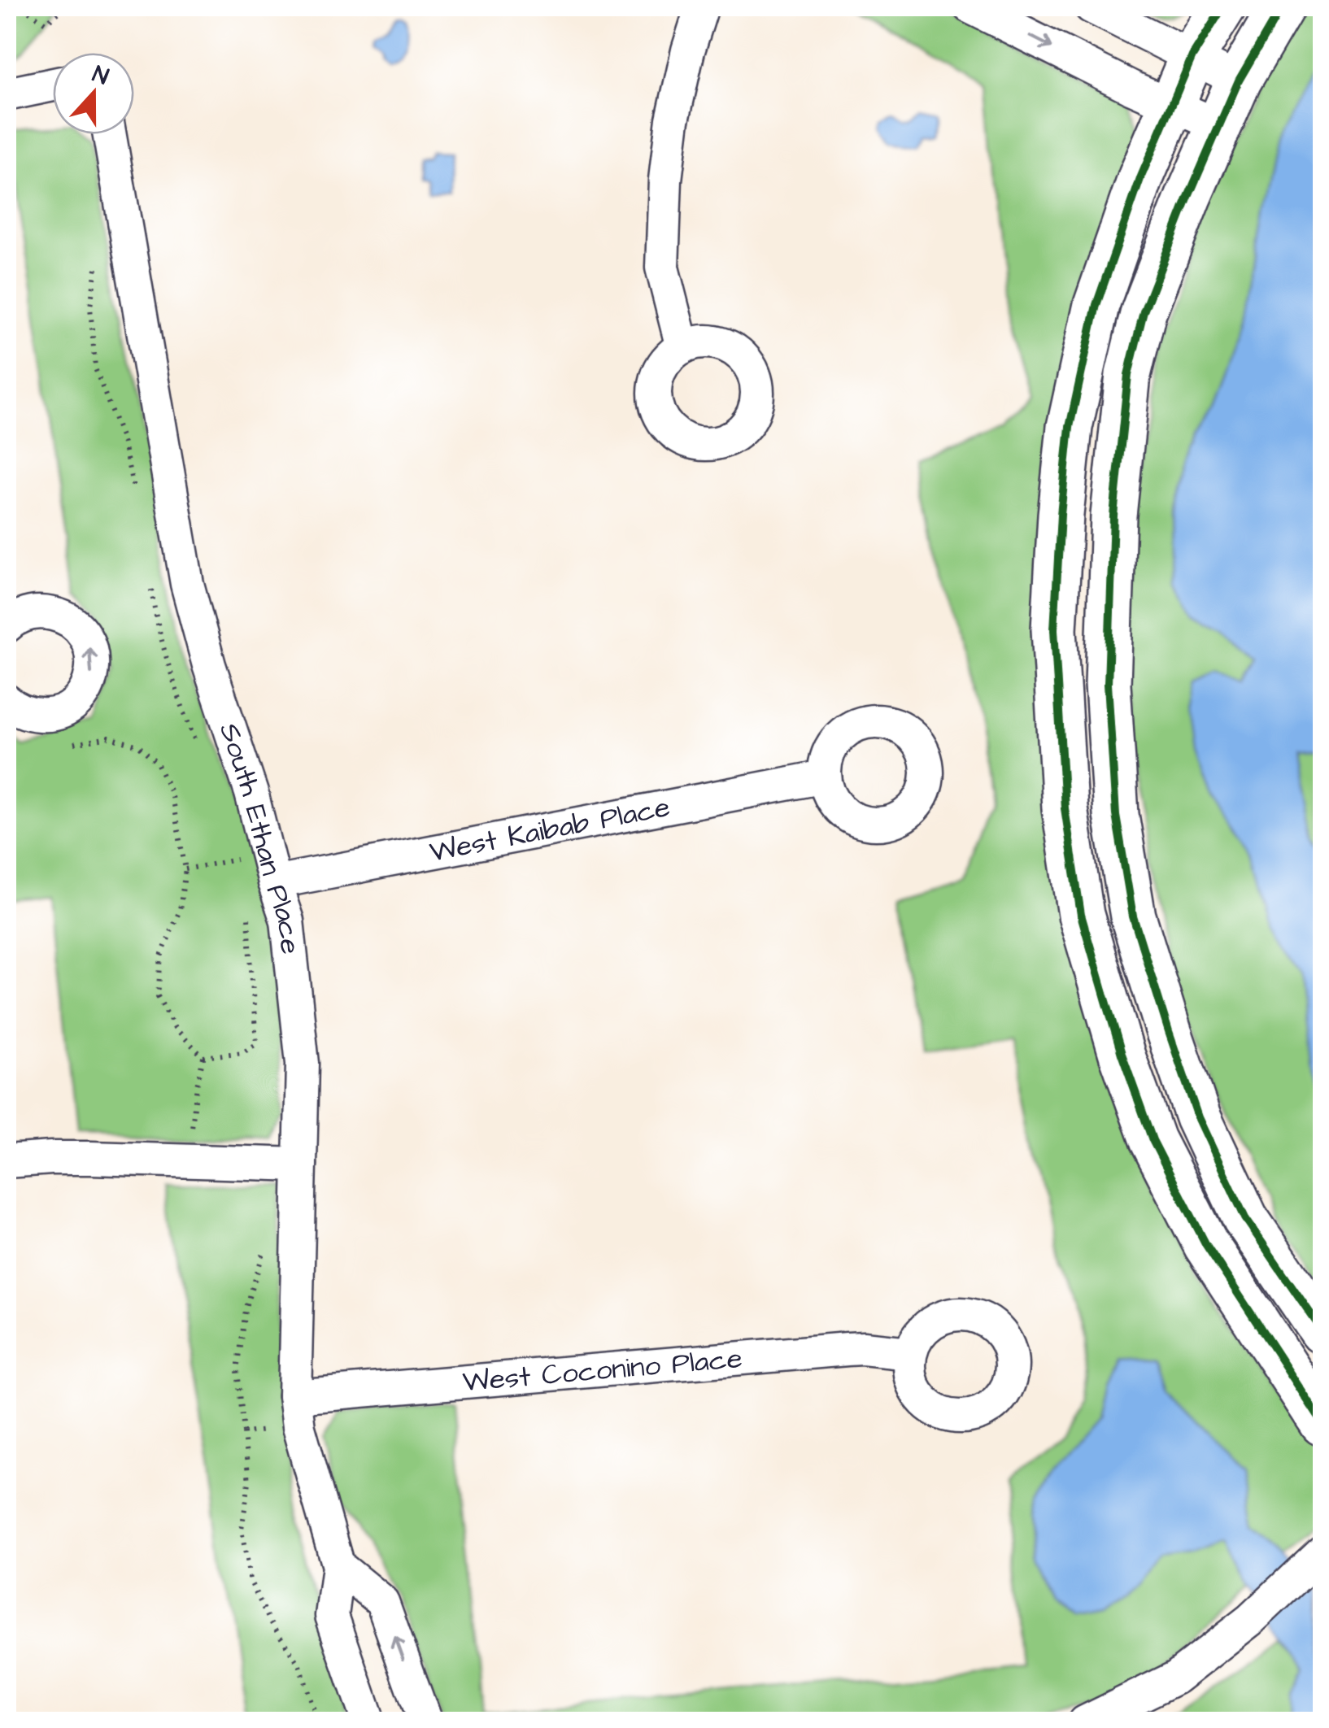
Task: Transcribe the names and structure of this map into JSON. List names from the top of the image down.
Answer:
{
  "streets": {
    "street": ["West Kaibab Place", "South Ethan Place", "West Coconino Place"]
  },
  "crossings": [
    ["West Kaibab Place", "South Ethan Place"],
    ["South Ethan Place", "West Coconino Place"]
  ],
  "north": "top"
}
